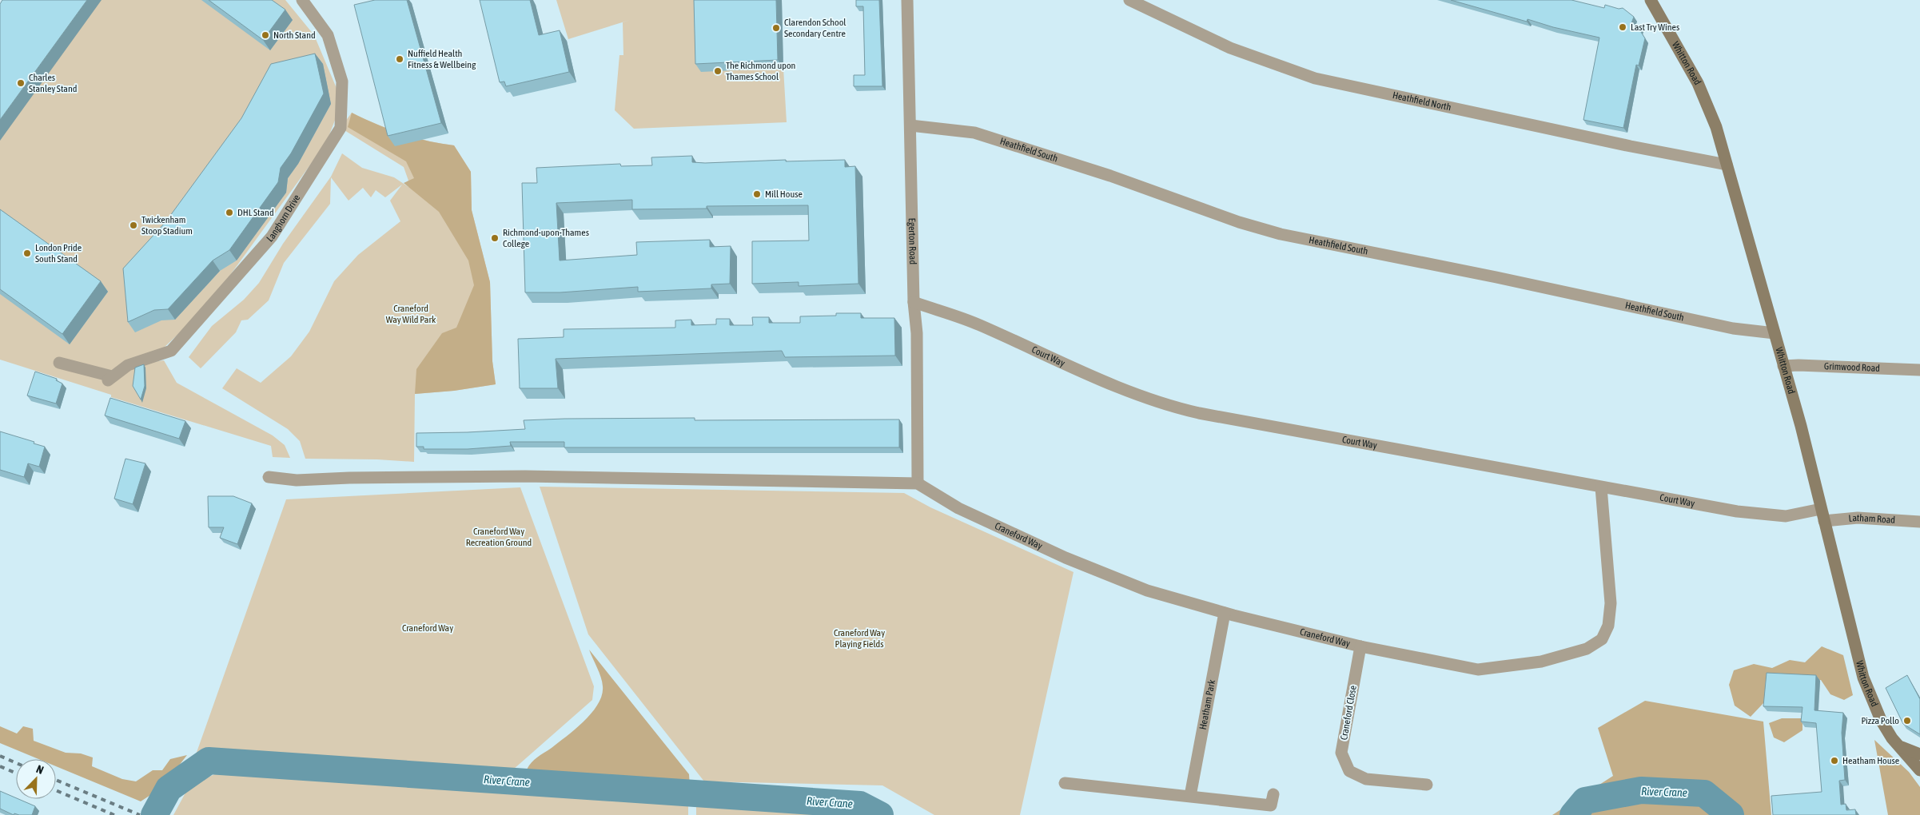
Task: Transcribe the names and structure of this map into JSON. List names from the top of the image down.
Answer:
{
  "streets": {
    "main road": ["Whitton Road"],
    "street": [
      "Heathfield North",
      "Heathfield South",
      "Langhorn Drive",
      "Egerton Road",
      "Court Way",
      "Grimwood Road",
      "Latham Road",
      "Craneford Way",
      "Heatham Park",
      "Craneford Close"
    ]
  },
  "crossings": [
    ["Whitton Road", "Heathfield North"],
    ["Whitton Road", "Heathfield South"],
    ["Whitton Road", "Court Way"],
    ["Whitton Road", "Grimwood Road"],
    ["Whitton Road", "Latham Road"],
    ["Heathfield South", "Egerton Road"],
    ["Egerton Road", "Court Way"],
    ["Egerton Road", "Craneford Way"],
    ["Court Way", "Latham Road"],
    ["Court Way", "Craneford Way"],
    ["Craneford Way", "Heatham Park"],
    ["Craneford Way", "Craneford Close"]
  ],
  "water": ["River Crane"],
  "parks": [
    "Craneford Way Wild Park",
    "Craneford Way Recreation Ground",
    "Craneford Way",
    "Craneford Way Playing Fields"
  ],
  "places": [
    "Last Try Wines",
    "Clarendon School Secondary Centre",
    "North Stand",
    "Nuffield Health Fitness & Wellbeing",
    "The Richmond upon Thames School",
    "Charles Stanley Stand",
    "Mill House",
    "DHL Stand",
    "Twickenham Stoop Stadium",
    "Richmond-upon-Thames College",
    "London Pride South Stand",
    "Pizza Pollo",
    "Heatham House"
  ],
  "north": "top right"
}
